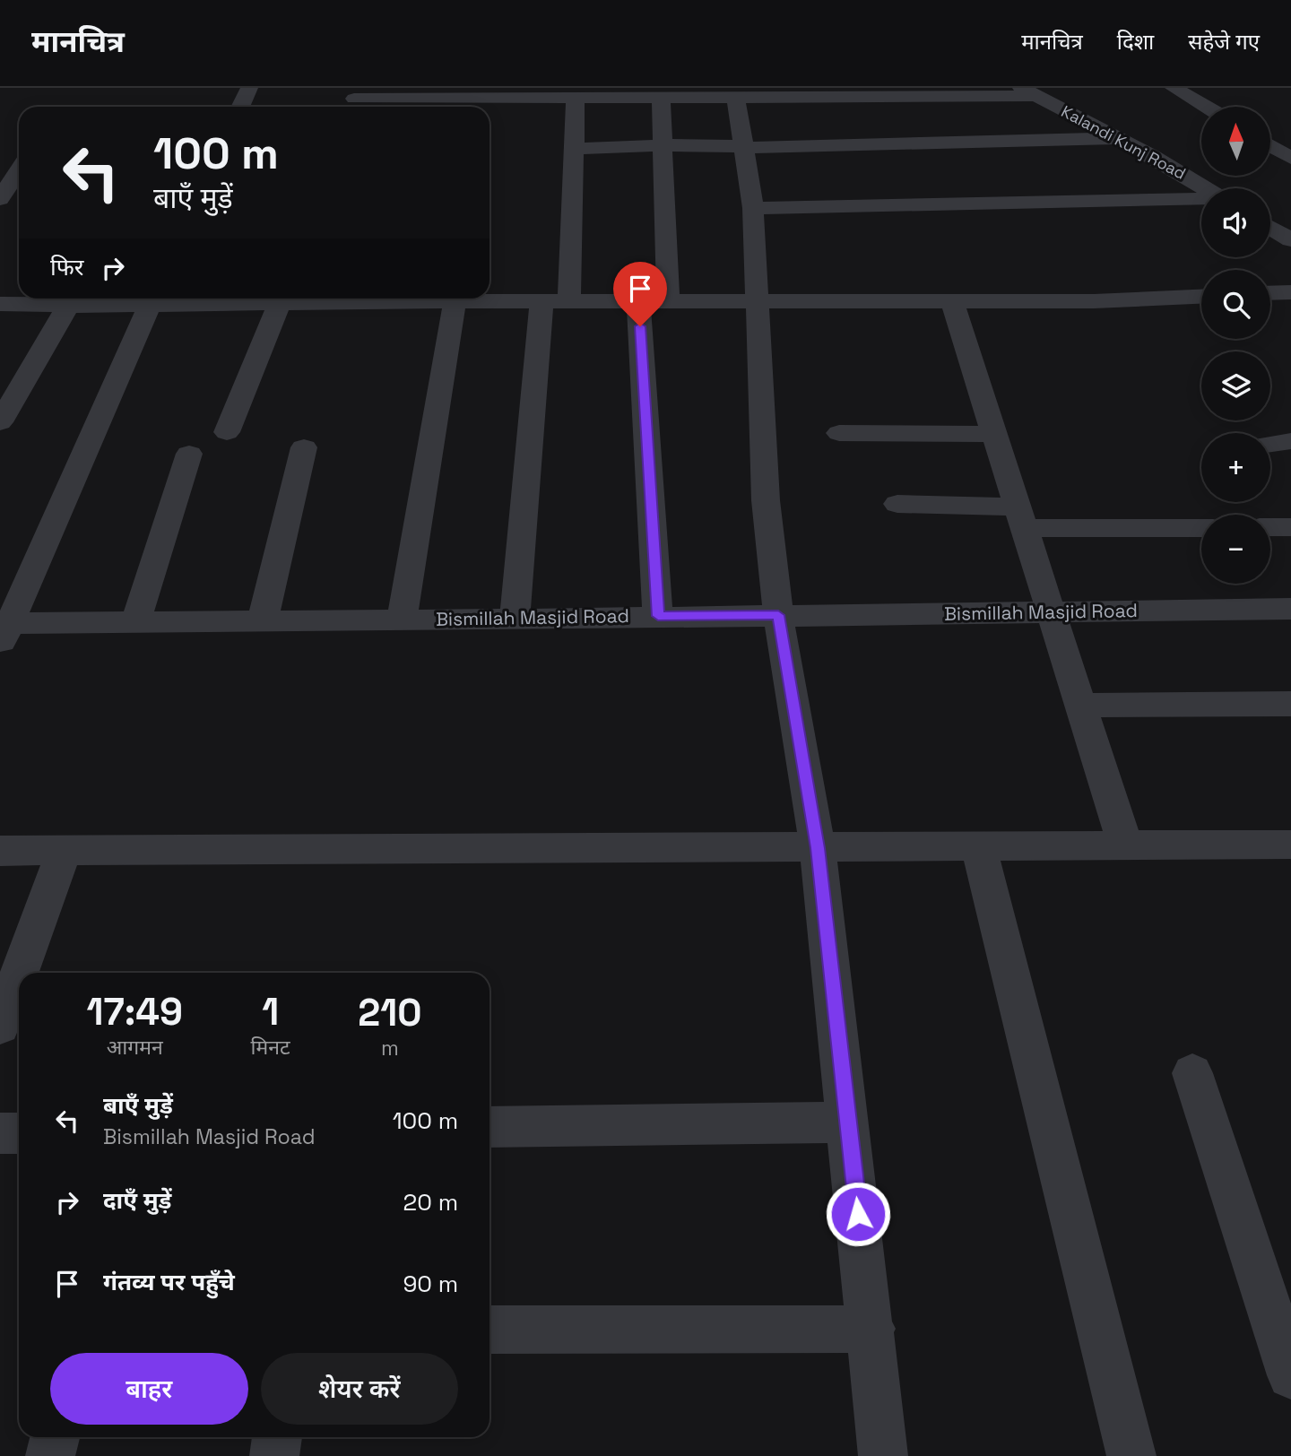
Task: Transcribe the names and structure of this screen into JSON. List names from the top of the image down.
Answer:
{
  "streets": {
    "street": ["Kalandi Kunj Road", "Bismillah Masjid Road"]
  },
  "north": "top",
  "page": {
    "header": "मानचित्र",
    "nav": ["मानचित्र", "दिशा", "सहेजे गए"],
    "map_buttons": ["+", "−"],
    "turn": ["100 m", "बाएँ मुड़ें"],
    "then": "फिर",
    "eta": [
      "17:49",
      "आगमन",
      "1",
      "मिनट",
      "210",
      "m"
    ],
    "list": [
      {
        "name": "बाएँ मुड़ें",
        "note": "Bismillah Masjid Road",
        "value": "100 m"
      },
      {
        "name": "दाएँ मुड़ें",
        "value": "20 m"
      },
      {
        "name": "गंतव्य पर पहुँचे",
        "value": "90 m"
      }
    ],
    "buttons": ["बाहर", "शेयर करें"]
  }
}
